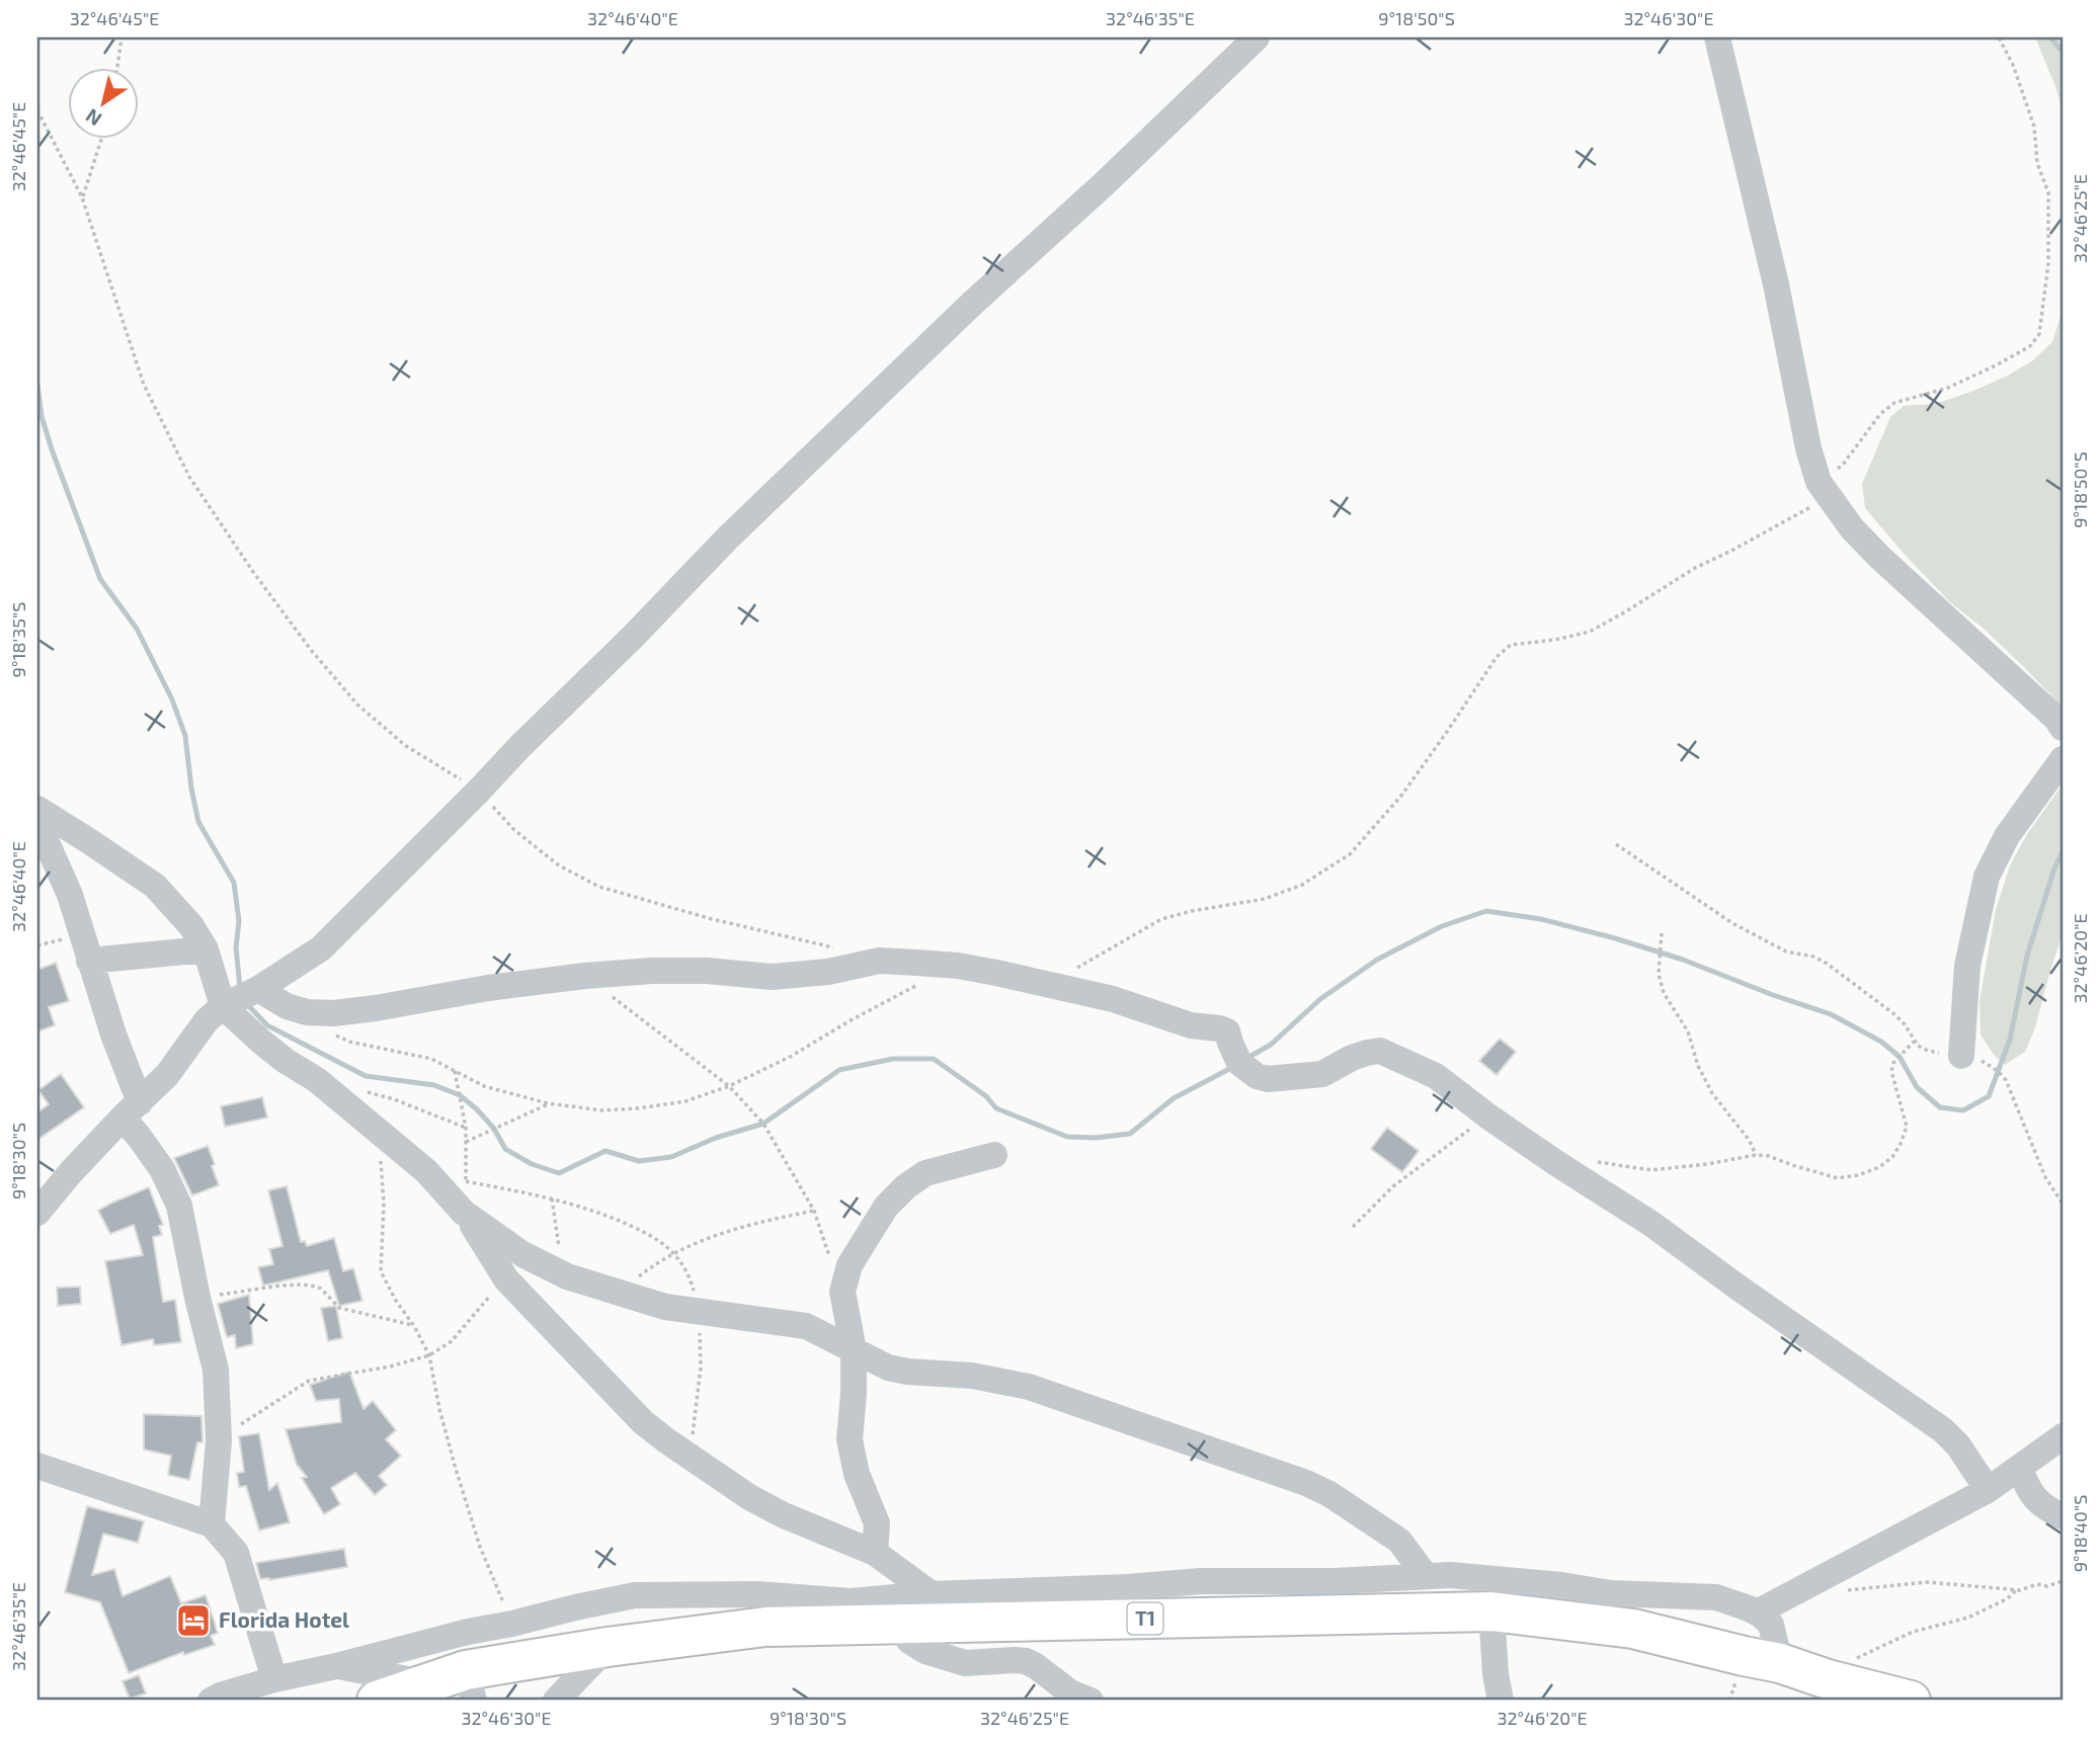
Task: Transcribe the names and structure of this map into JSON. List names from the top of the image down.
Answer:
{
  "streets": {
    "highway": ["T1"]
  },
  "places": {
    "hotel": ["Florida Hotel"]
  },
  "north": "bottom left",
  "coordinates": [
    "32°46'45\"E",
    "32°46'40\"E",
    "32°46'35\"E",
    "9°18'50\"S",
    "32°46'30\"E",
    "32°46'25\"E",
    "9°18'35\"S",
    "32°46'20\"E",
    "9°18'30\"S",
    "9°18'40\"S"
  ]
}
